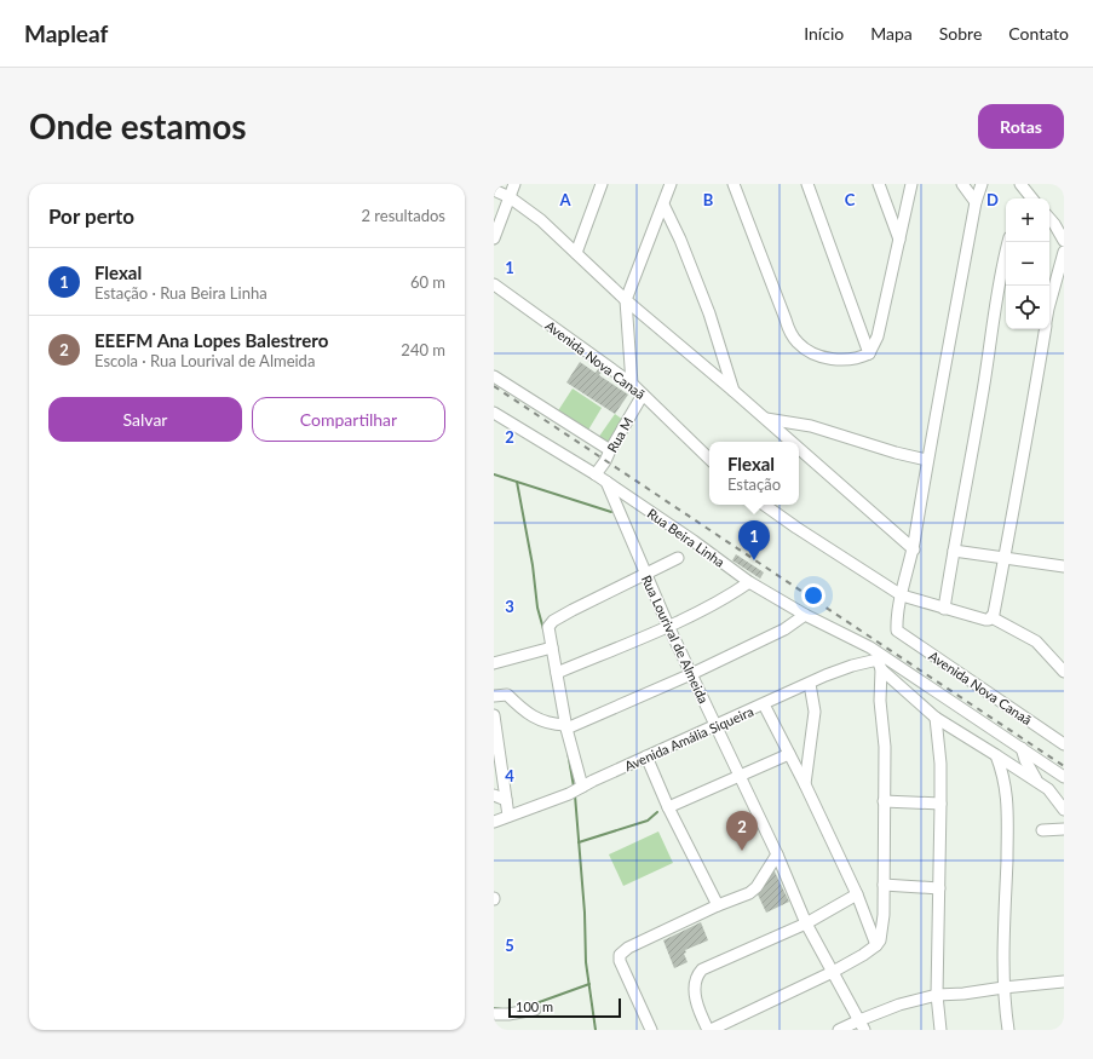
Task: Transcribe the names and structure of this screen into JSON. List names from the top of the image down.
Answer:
{
  "streets": {
    "street": [
      "Avenida Nova Canaã",
      "Rua M",
      "Rua Beira Linha",
      "Rua Lourival de Almeida",
      "Avenida Amália Siqueira"
    ]
  },
  "crossings": [
    ["Avenida Nova Canaã", "Rua M"],
    ["Rua M", "Rua Beira Linha"],
    ["Rua Beira Linha", "Rua Lourival de Almeida"],
    ["Rua Beira Linha", "Avenida Amália Siqueira"],
    ["Rua Lourival de Almeida", "Avenida Amália Siqueira"]
  ],
  "scale_bar": "100 m",
  "page": {
    "header": "Mapleaf",
    "nav": [
      "Início",
      "Mapa",
      "Sobre",
      "Contato"
    ],
    "buttons": [
      "Rotas",
      ["Salvar", "Compartilhar"]
    ],
    "title": "Onde estamos",
    "heading": ["Por perto", "2 resultados"],
    "map_buttons": ["+", "−"],
    "list": [
      {
        "mark": "1",
        "name": "Flexal",
        "note": "Estação · Rua Beira Linha",
        "value": "60 m"
      },
      {
        "mark": "2",
        "name": "EEEFM Ana Lopes Balestrero",
        "note": "Escola · Rua Lourival de Almeida",
        "value": "240 m"
      }
    ],
    "popup": ["Flexal", "Estação"],
    "pins": ["1", "2"],
    "scale": "100 m"
  },
  "grid": {
    "columns": [
      "A",
      "B",
      "C",
      "D"
    ],
    "rows": [
      "1",
      "2",
      "3",
      "4",
      "5"
    ]
  }
}
